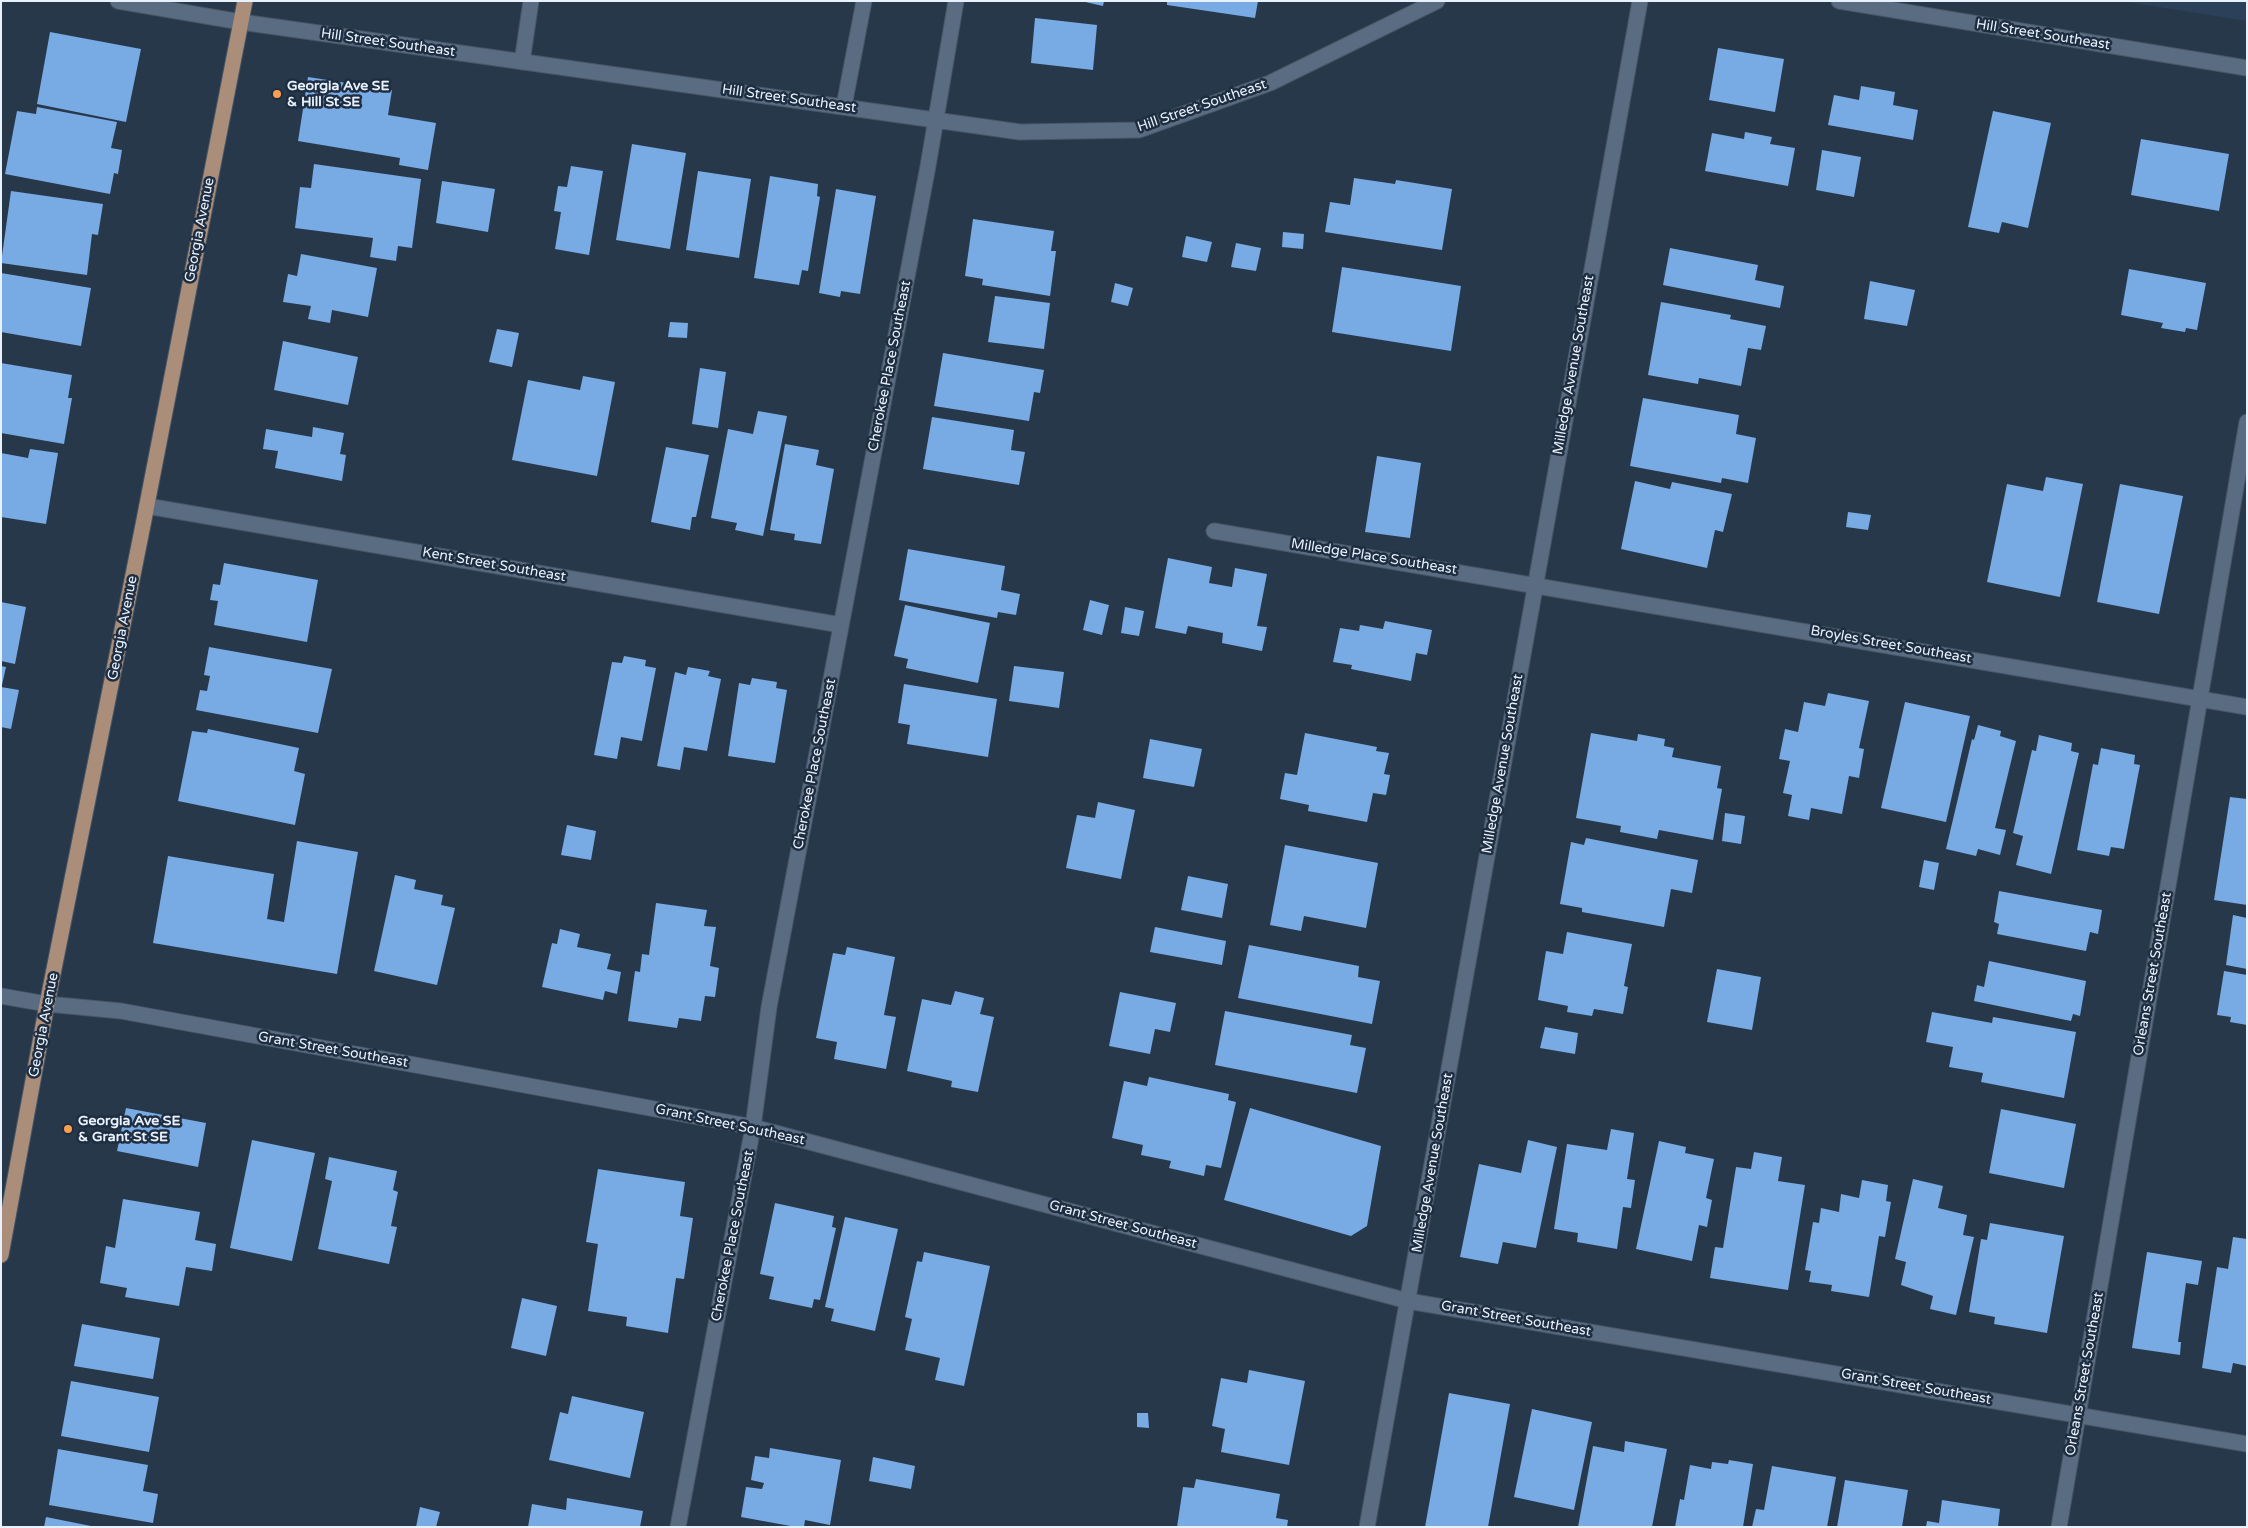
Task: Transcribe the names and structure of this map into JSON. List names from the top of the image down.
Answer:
{
  "streets": {
    "main road": ["Georgia Avenue"],
    "street": [
      "Hill Street Southeast",
      "Milledge Avenue Southeast",
      "Cherokee Place Southeast",
      "Milledge Place Southeast",
      "Kent Street Southeast",
      "Broyles Street Southeast",
      "Orleans Street Southeast",
      "Grant Street Southeast"
    ]
  },
  "crossings": [
    ["Hill Street Southeast", "Georgia Avenue"],
    ["Hill Street Southeast", "Cherokee Place Southeast"],
    ["Georgia Avenue", "Kent Street Southeast"],
    ["Georgia Avenue", "Grant Street Southeast"],
    ["Milledge Avenue Southeast", "Milledge Place Southeast"],
    ["Milledge Avenue Southeast", "Broyles Street Southeast"],
    ["Milledge Avenue Southeast", "Grant Street Southeast"],
    ["Cherokee Place Southeast", "Kent Street Southeast"],
    ["Cherokee Place Southeast", "Grant Street Southeast"],
    ["Milledge Place Southeast", "Broyles Street Southeast"],
    ["Broyles Street Southeast", "Orleans Street Southeast"],
    ["Orleans Street Southeast", "Grant Street Southeast"]
  ],
  "places": ["Georgia Ave SE & Hill St SE", "Georgia Ave SE & Grant St SE"]
}
